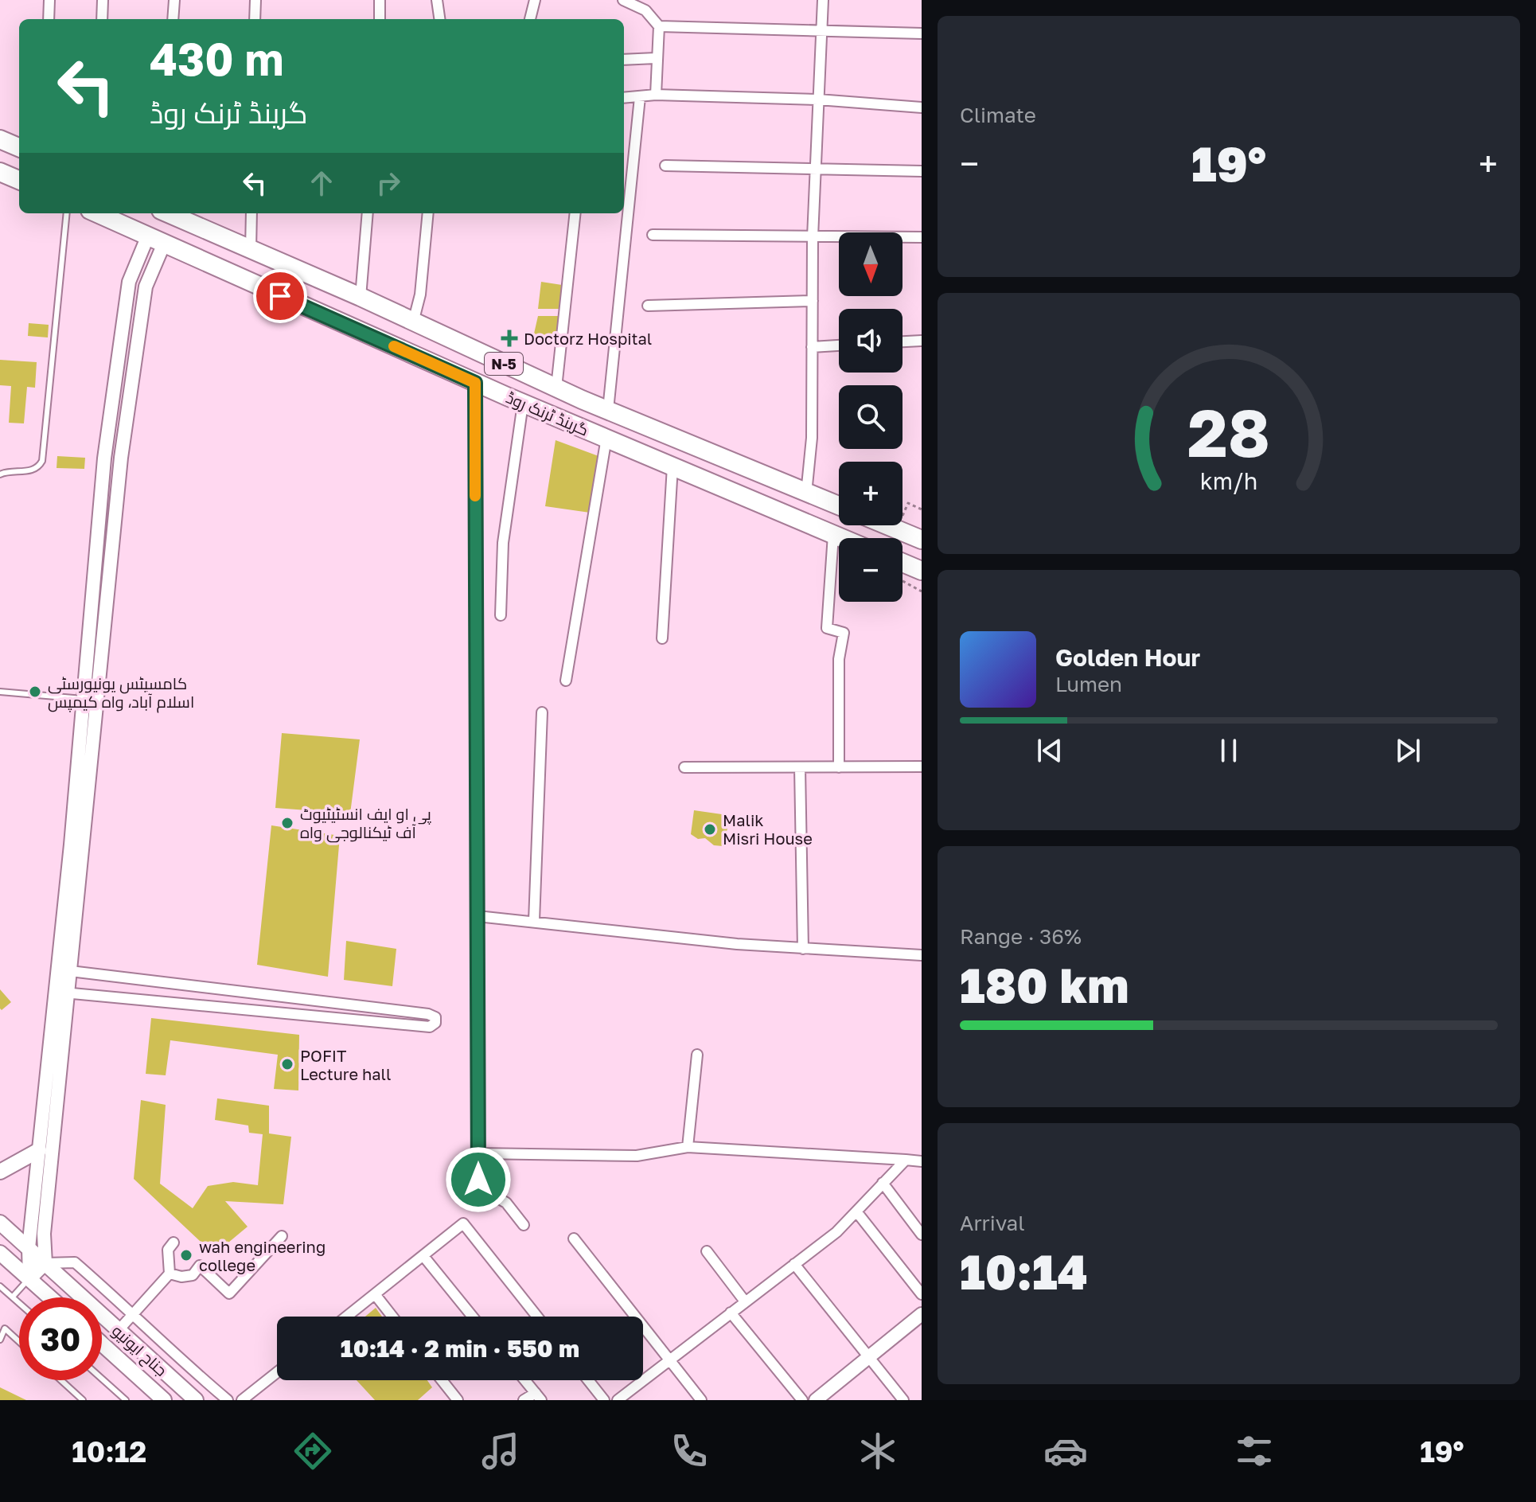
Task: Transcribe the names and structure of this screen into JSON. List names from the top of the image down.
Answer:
{
  "streets": {
    "highway": ["N-5", "گرینڈ ٹرنک روڈ"],
    "main road": ["جناح ایونیو"]
  },
  "places": {
    "health": ["Doctorz Hospital"],
    "other": [
      "کامسیٹس یونیورسٹی اسلام آباد، واہ کیمپس",
      "پی او ایف انسٹیٹیوٹ آف ٹیکنالوجی واہ",
      "Malik Misri House",
      "POFIT Lecture hall",
      "wah engineering college"
    ]
  },
  "north": "bottom",
  "page": {
    "tile": [
      "Climate",
      ["Range · 36%", "180 km"],
      ["Arrival", "10:14"]
    ],
    "turn": ["430 m", "گرینڈ ٹرنک روڈ"],
    "heat": ["−", "19°", "+"],
    "map_buttons": ["+", "−"],
    "song": ["Golden Hour", "Lumen"],
    "limit": "30",
    "trip": "10:14 · 2 min · 550 m",
    "tabs": ["10:12", "19°"],
    "gauge": ["28", "km/h"]
  }
}
